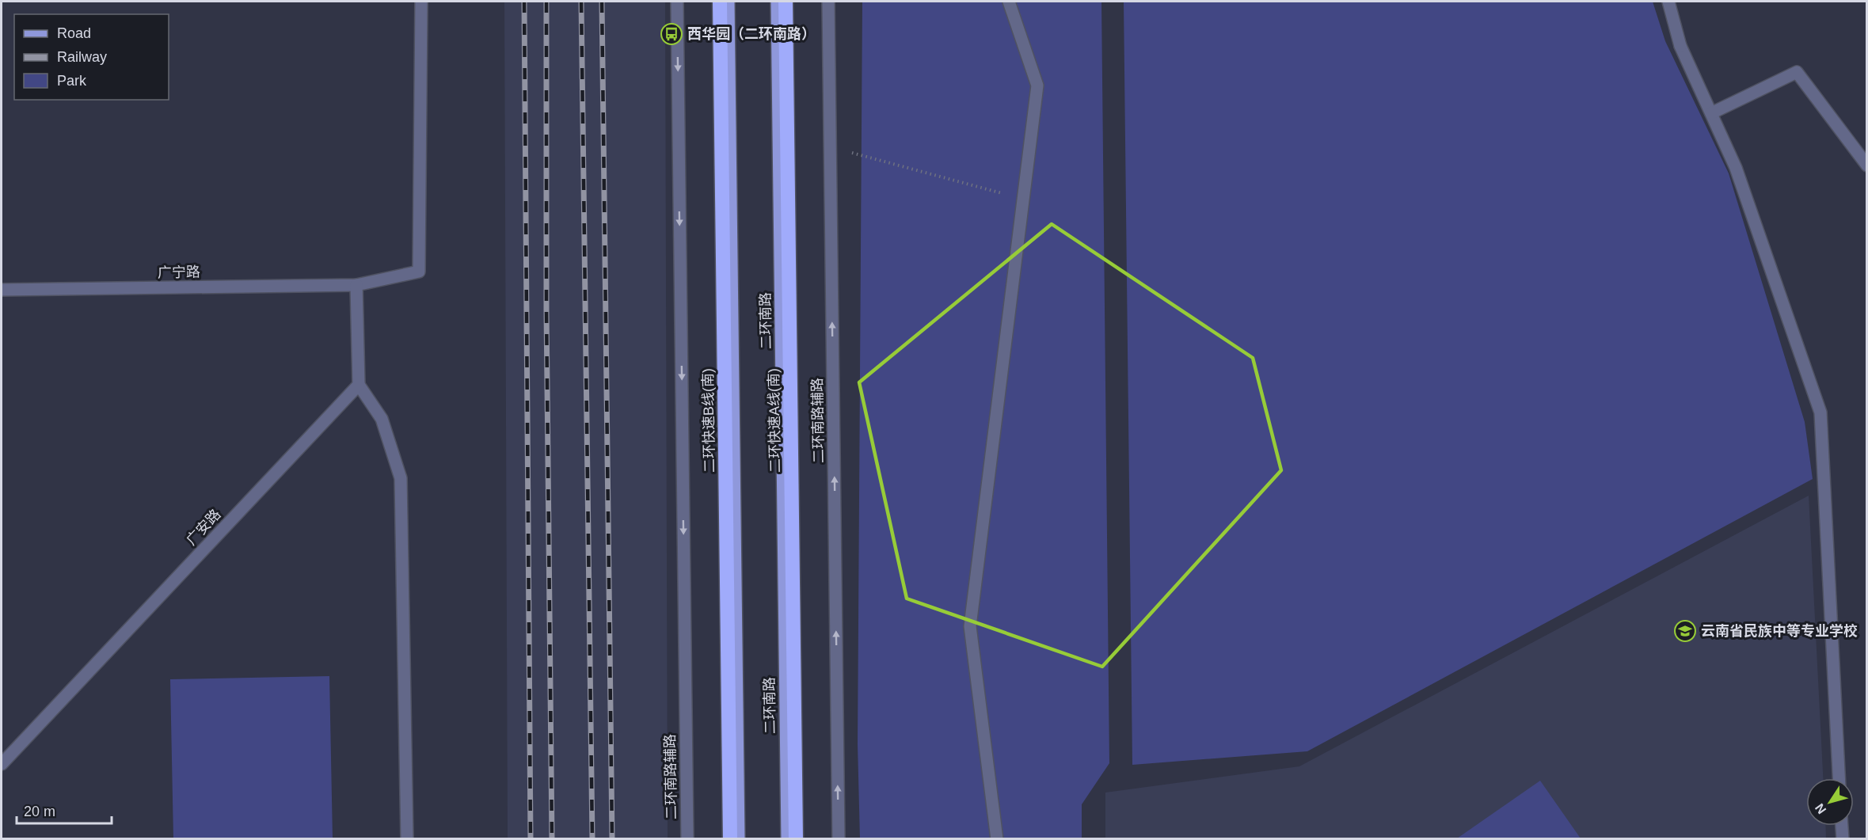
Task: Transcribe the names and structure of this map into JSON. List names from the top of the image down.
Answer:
{
  "streets": {
    "highway": ["二环快速B线(南)", "二环快速A线(南)"],
    "main road": ["二环南路"],
    "street": ["广宁路", "二环南路辅路", "广安路"]
  },
  "places": {
    "bus stop": ["西华园（二环南路）"],
    "school or university": ["云南省民族中等专业学校"]
  },
  "legend": ["Road", "Railway", "Park"],
  "scale_bar": "20 m",
  "north": "bottom left"
}
